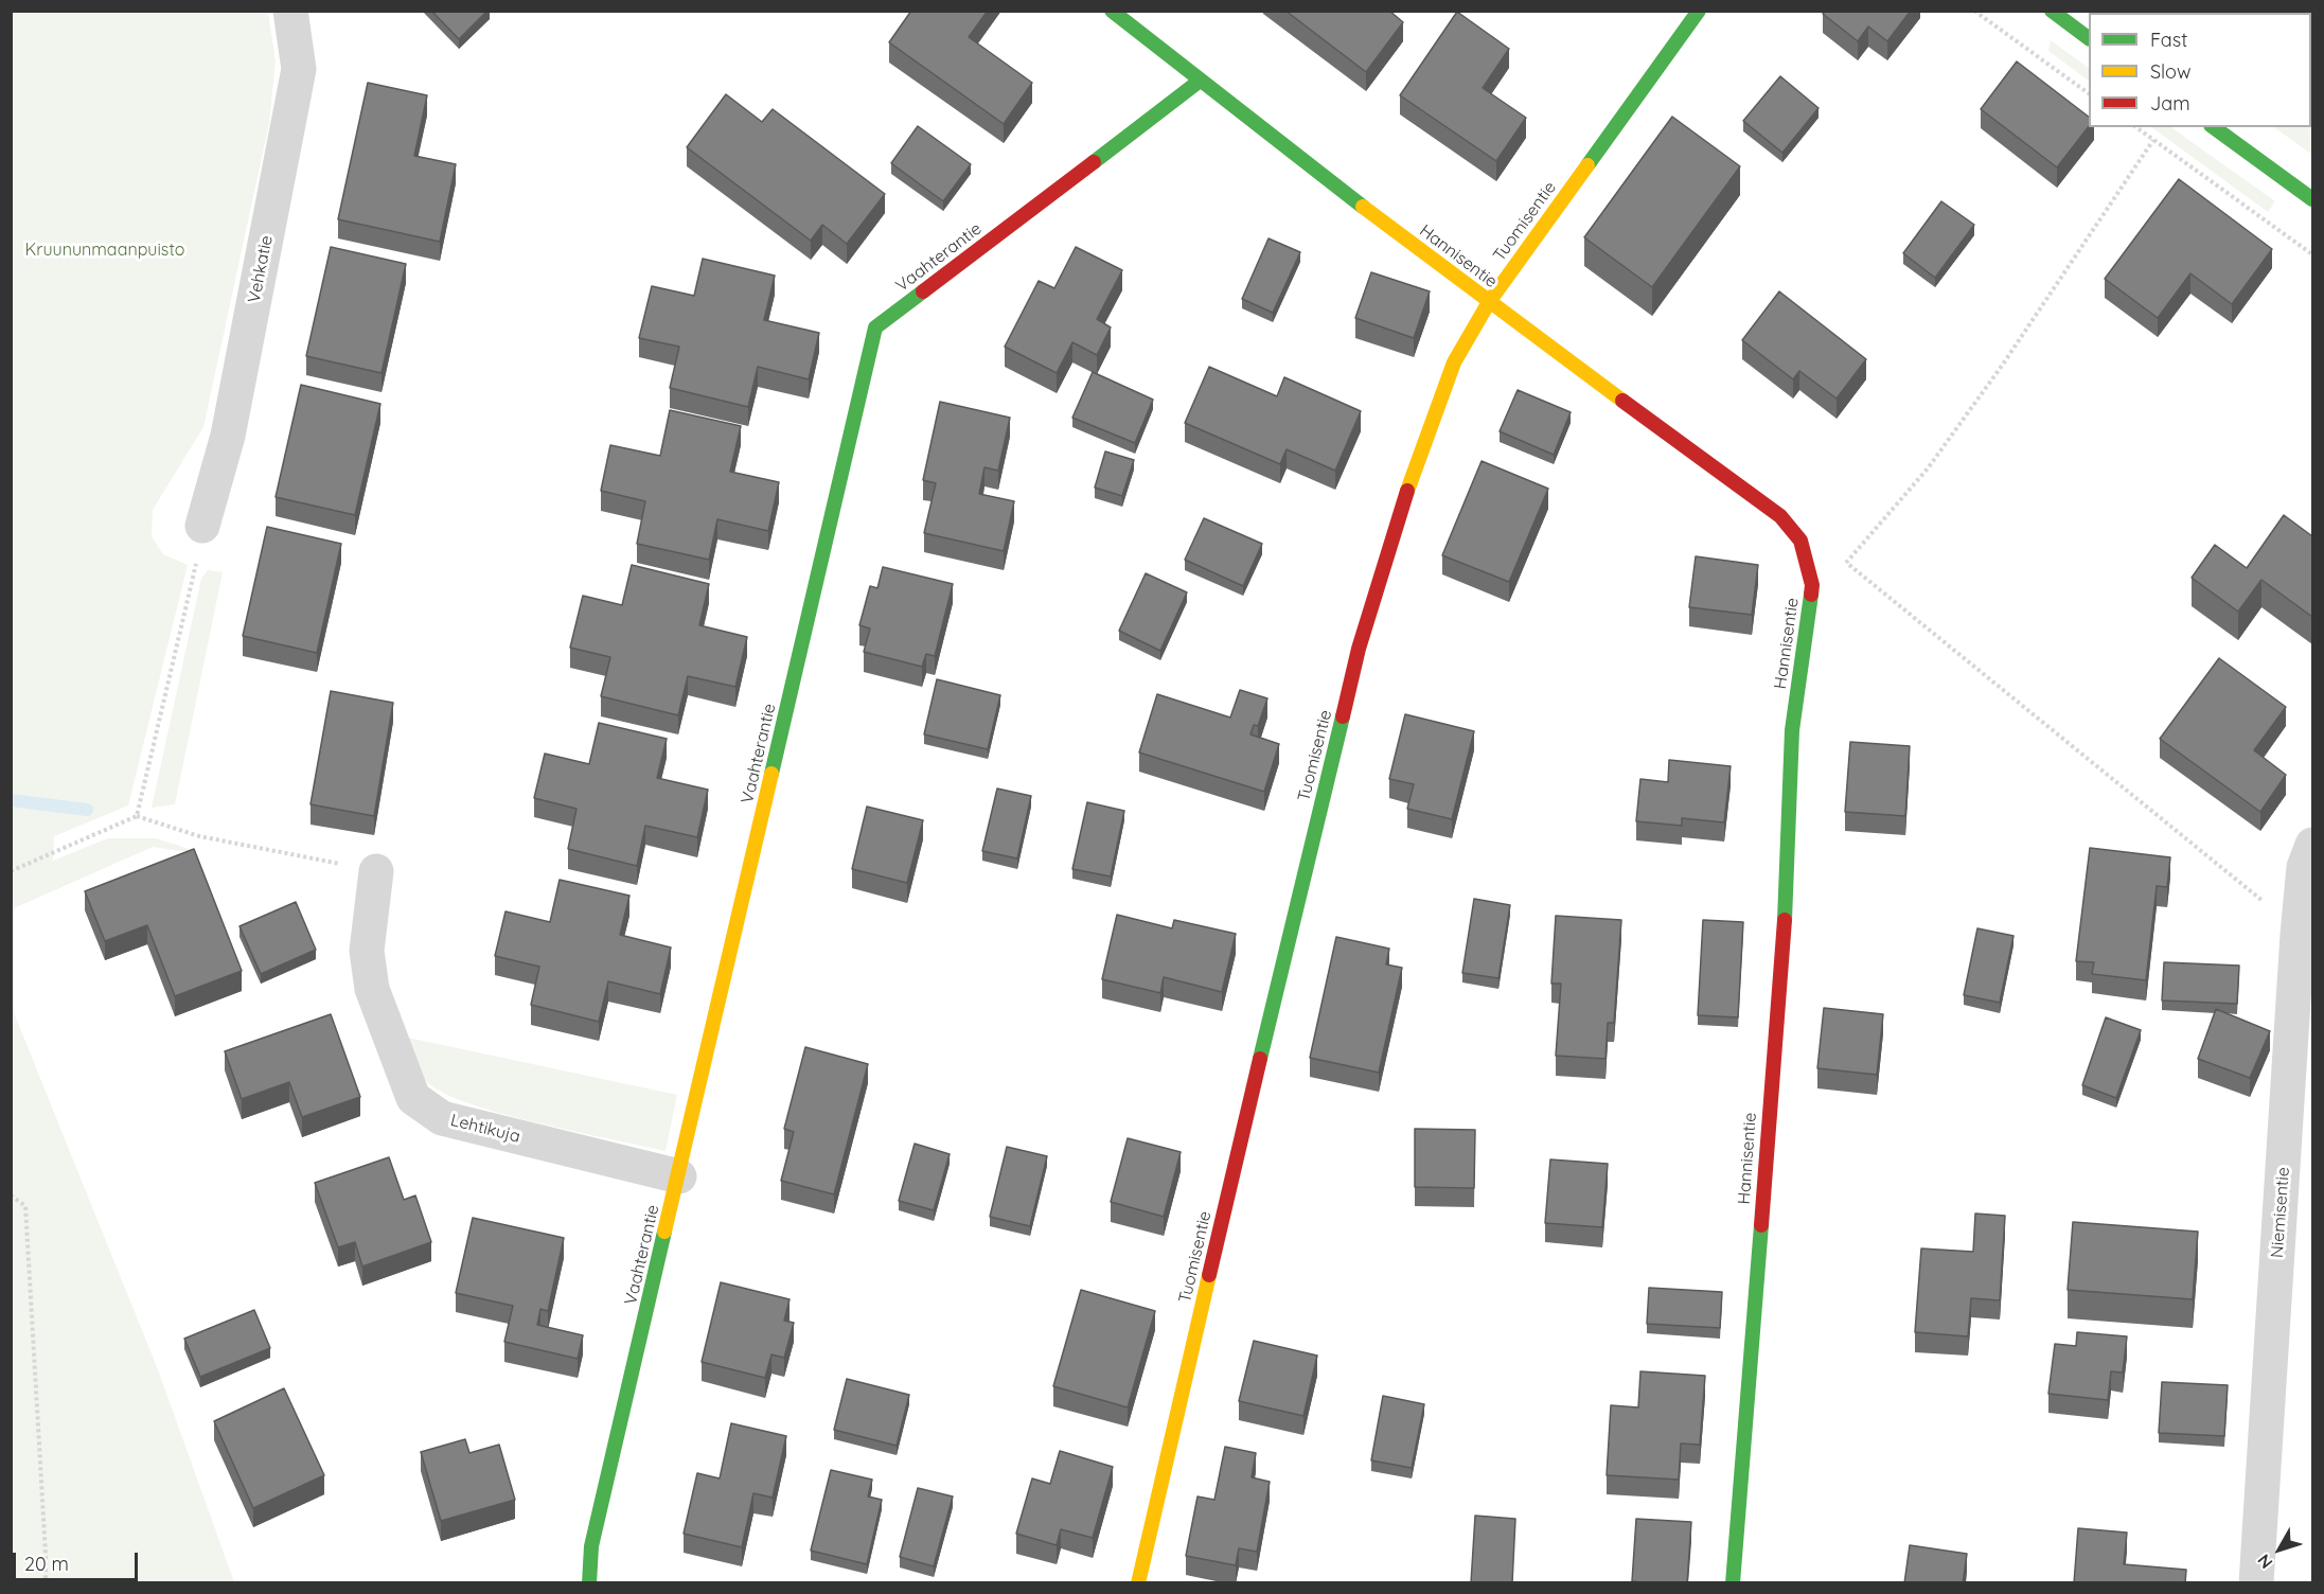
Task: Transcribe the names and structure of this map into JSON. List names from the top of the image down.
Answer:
{
  "streets": {
    "street": [
      "Tuomisentie",
      "Hannisentie",
      "Vaahterantie",
      "Vehkatie",
      "Lehtikuja",
      "Niemisentie"
    ]
  },
  "crossings": [
    ["Tuomisentie", "Hannisentie"],
    ["Hannisentie", "Vaahterantie"],
    ["Vaahterantie", "Lehtikuja"]
  ],
  "parks": ["Kruununmaanpuisto"],
  "legend": ["Fast", "Slow", "Jam"],
  "scale_bar": "20 m",
  "north": "bottom left"
}
